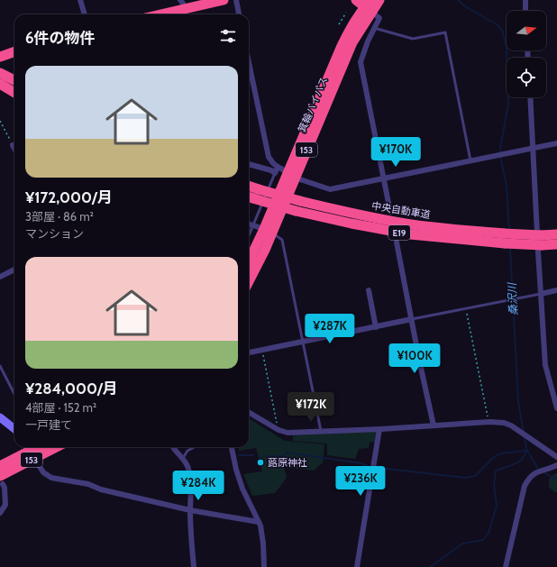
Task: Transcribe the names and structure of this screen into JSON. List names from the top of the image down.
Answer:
{
  "streets": {
    "highway": [
      "箕輪バイパス",
      "153",
      "中央自動車道",
      "E19"
    ]
  },
  "crossings": [
    ["箕輪バイパス", "153"]
  ],
  "water": ["桑沢川"],
  "places": ["蕗原神社"],
  "north": "right",
  "page": {
    "heading": "6件の物件",
    "list": [
      {
        "name": "¥172,000/月",
        "note": "3部屋 · 86 m² · マンション"
      },
      {
        "name": "¥284,000/月",
        "note": "4部屋 · 152 m² · 一戸建て"
      }
    ],
    "price": [
      "¥170K",
      "¥287K",
      "¥100K",
      "¥172K",
      "¥236K",
      "¥284K"
    ]
  }
}
